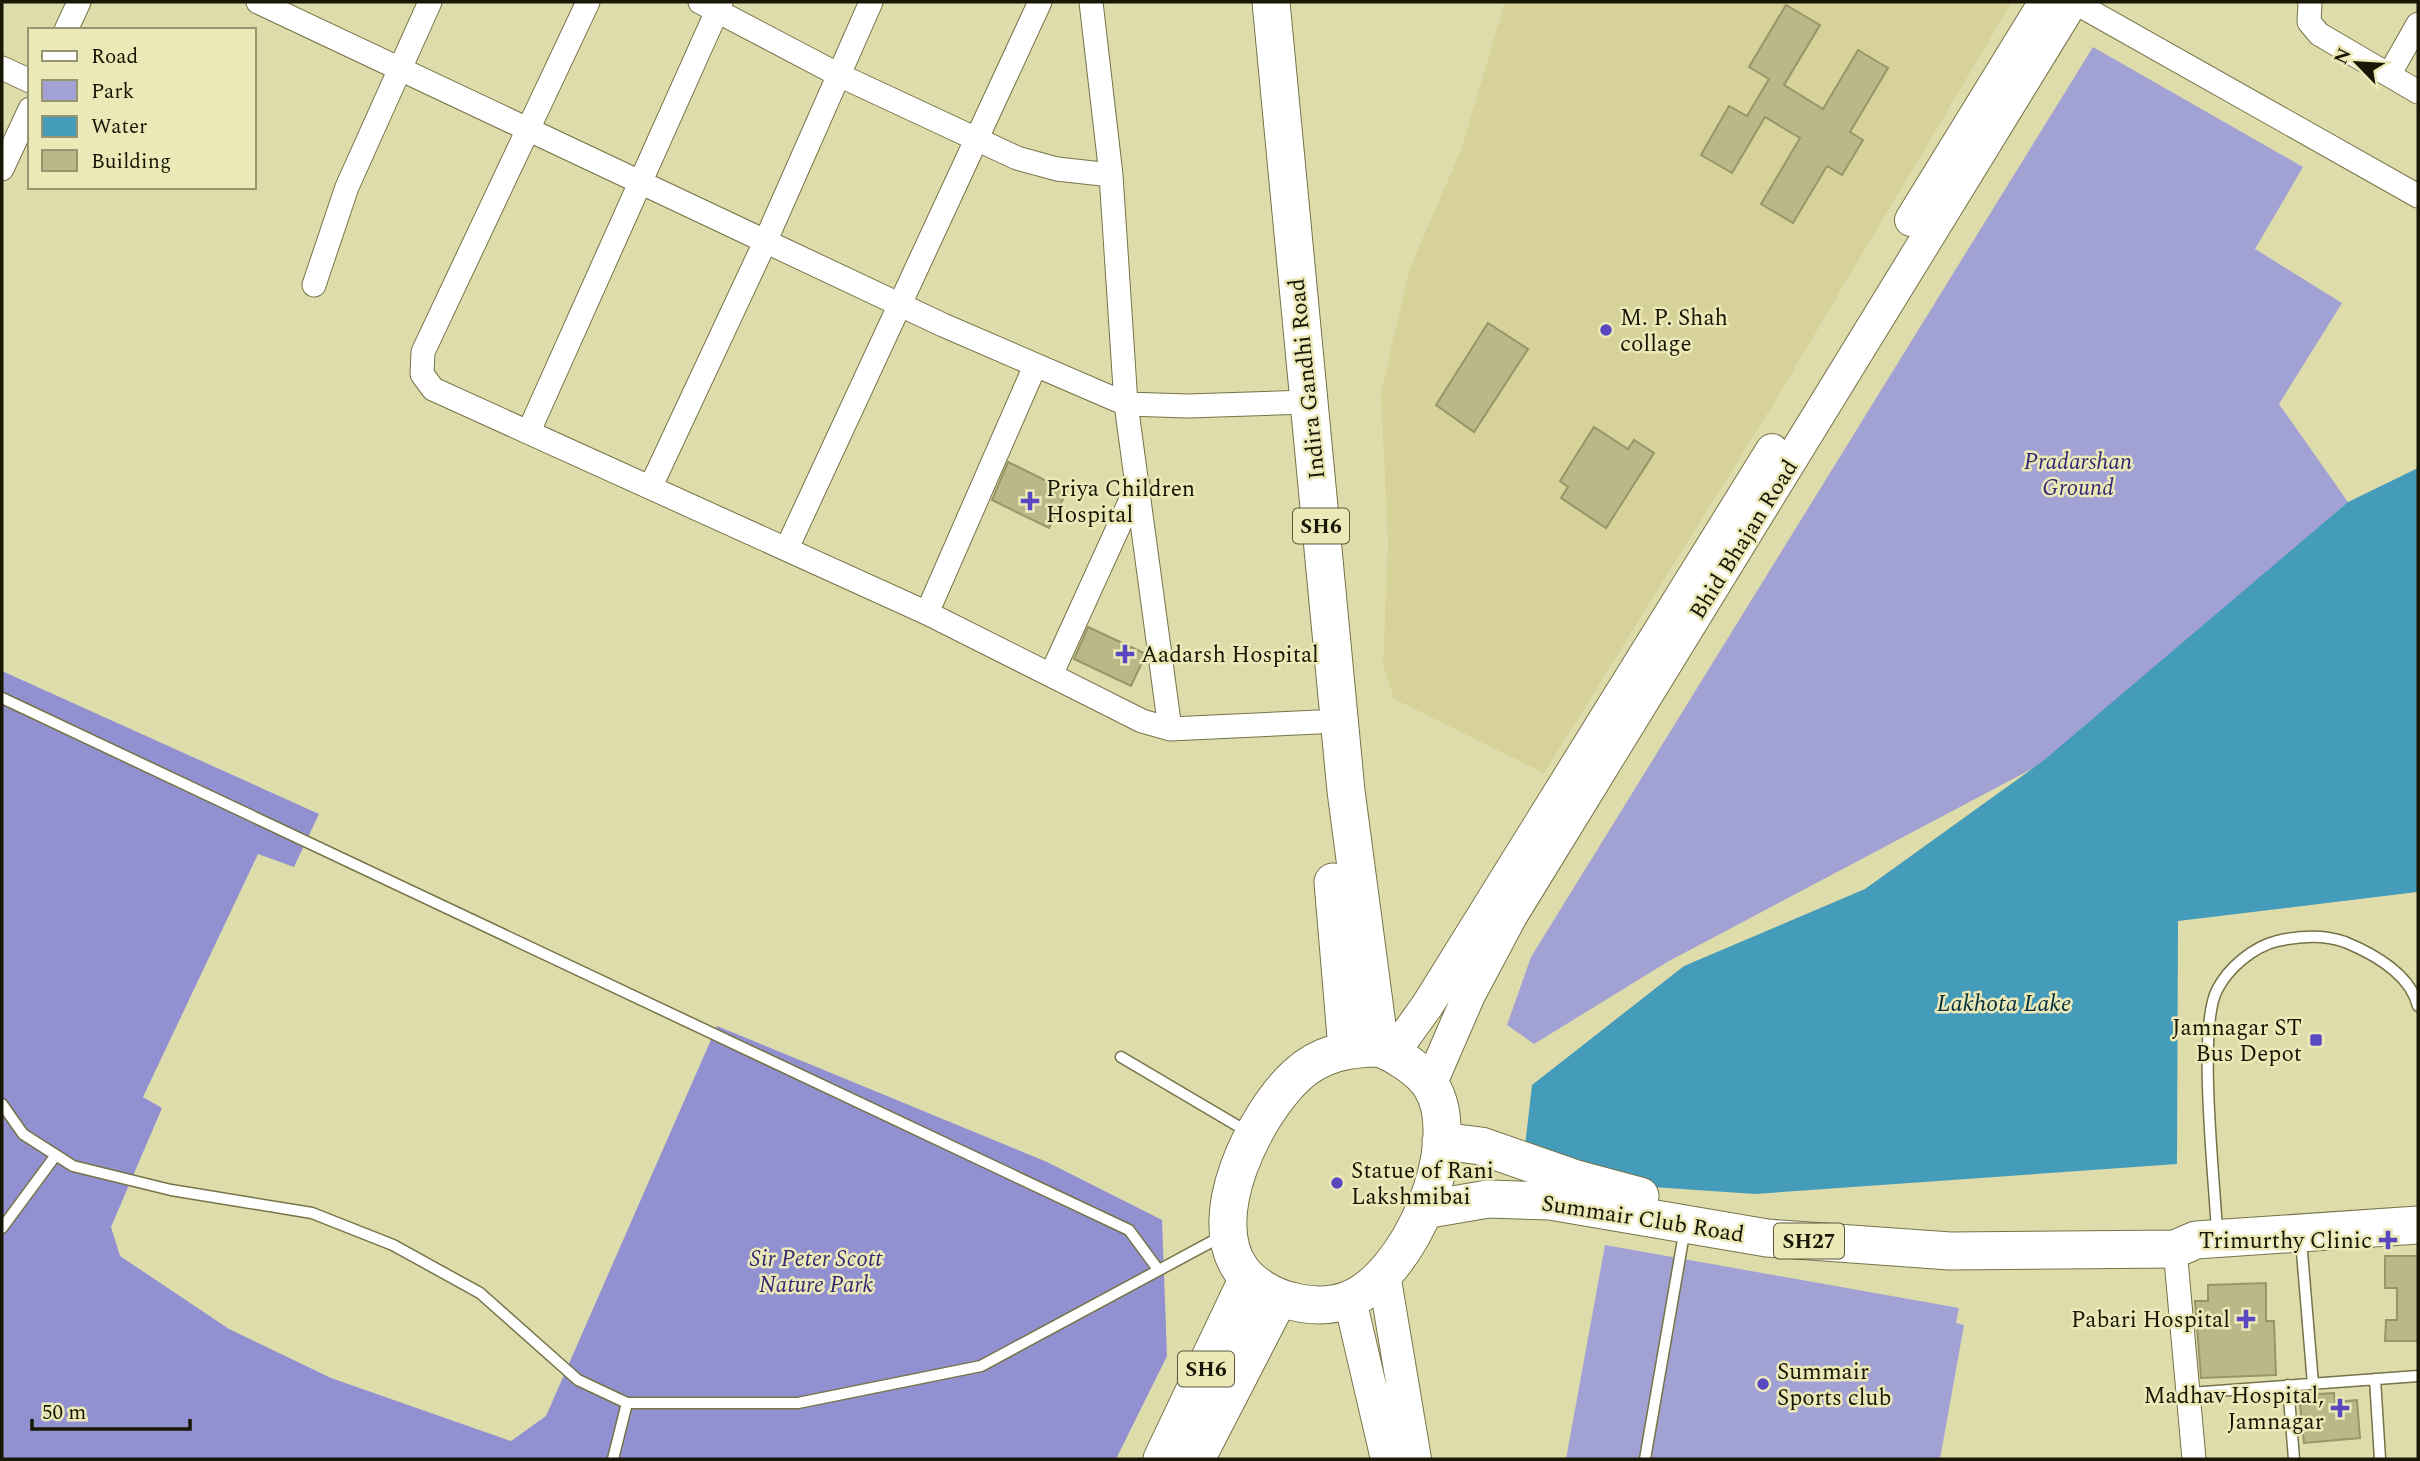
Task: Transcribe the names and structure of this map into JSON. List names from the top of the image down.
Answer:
{
  "streets": {
    "main road": [
      "Indira Gandhi Road",
      "SH6",
      "Bhid Bhajan Road",
      "Summair Club Road",
      "SH27"
    ]
  },
  "crossings": [
    ["Indira Gandhi Road", "SH6"],
    ["Indira Gandhi Road", "Bhid Bhajan Road"],
    ["Indira Gandhi Road", "Summair Club Road"],
    ["SH6", "Bhid Bhajan Road"],
    ["SH6", "Summair Club Road"],
    ["Bhid Bhajan Road", "Summair Club Road"]
  ],
  "water": ["Lakhota Lake"],
  "parks": ["Pradarshan Ground", "Sir Peter Scott Nature Park"],
  "places": {
    "other": ["M. P. Shah collage", "Statue of Rani Lakshmibai", "Summair Sports club"],
    "health": [
      "Priya Children Hospital",
      "Aadarsh Hospital",
      "Trimurthy Clinic",
      "Pabari Hospital",
      "Madhav Hospital, Jamnagar"
    ],
    "transit": ["Jamnagar ST Bus Depot"]
  },
  "legend": [
    "Road",
    "Park",
    "Water",
    "Building"
  ],
  "scale_bar": "50 m",
  "north": "top left"
}
